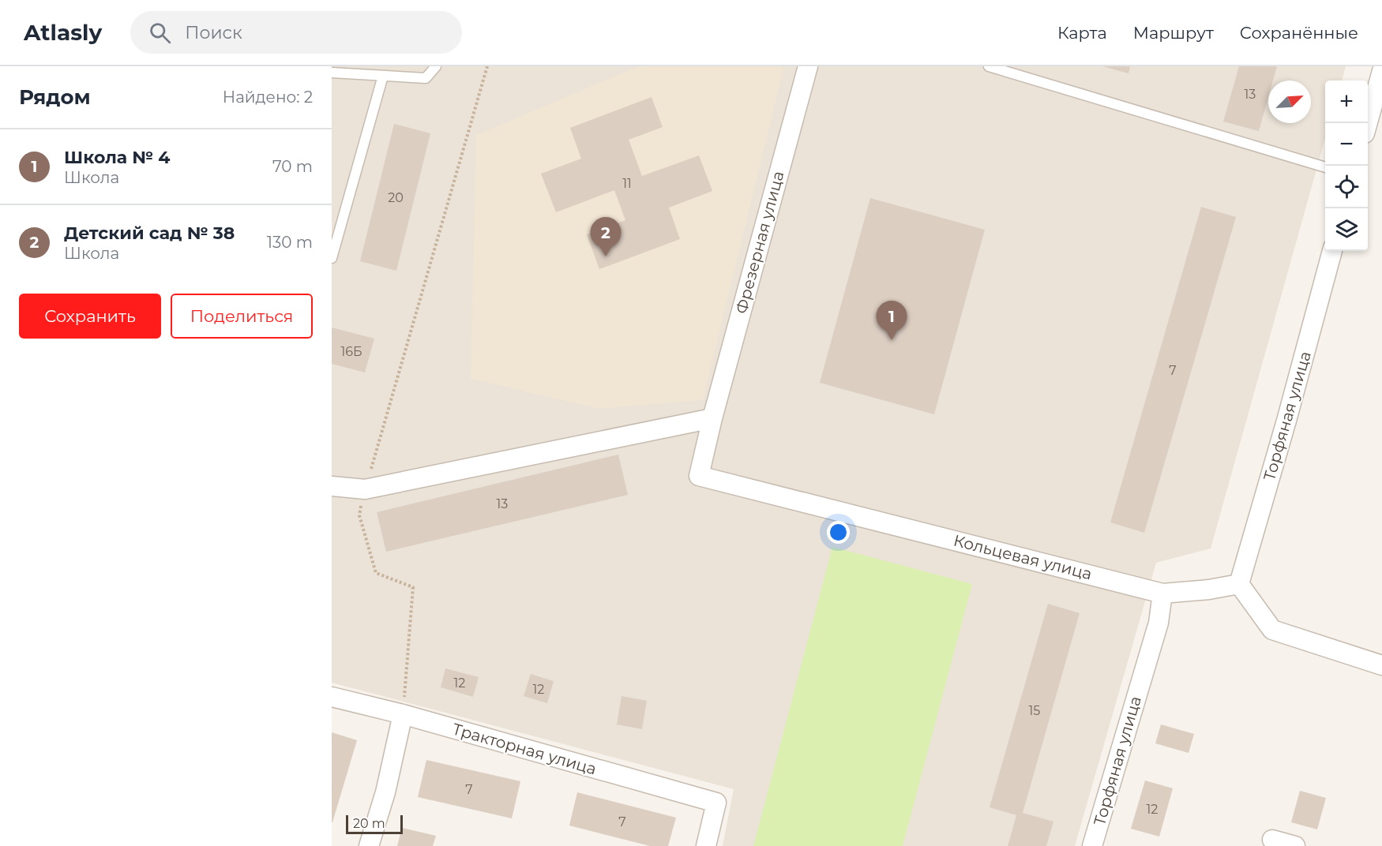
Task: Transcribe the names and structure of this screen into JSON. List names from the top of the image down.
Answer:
{
  "streets": {
    "street": [
      "Фрезерная улица",
      "Торфяная улица",
      "Кольцевая улица",
      "Тракторная улица"
    ]
  },
  "crossings": [
    ["Фрезерная улица", "Кольцевая улица"],
    ["Торфяная улица", "Кольцевая улица"]
  ],
  "house_numbers": [
    "13",
    "11",
    "20",
    "16Б",
    "7",
    "13",
    "12",
    "12",
    "15",
    "7",
    "12",
    "7"
  ],
  "scale_bar": "20 m",
  "north": "top right",
  "page": {
    "header": "Atlasly",
    "search": "Поиск",
    "nav": ["Карта", "Маршрут", "Сохранённые"],
    "heading": ["Рядом", "Найдено: 2"],
    "map_buttons": ["+", "−"],
    "list": [
      {
        "mark": "1",
        "name": "Школа № 4",
        "note": "Школа",
        "value": "70 m"
      },
      {
        "mark": "2",
        "name": "Детский сад № 38",
        "note": "Школа",
        "value": "130 m"
      }
    ],
    "pins": ["2", "1"],
    "buttons": ["Сохранить", "Поделиться"],
    "scale": "20 m"
  }
}
